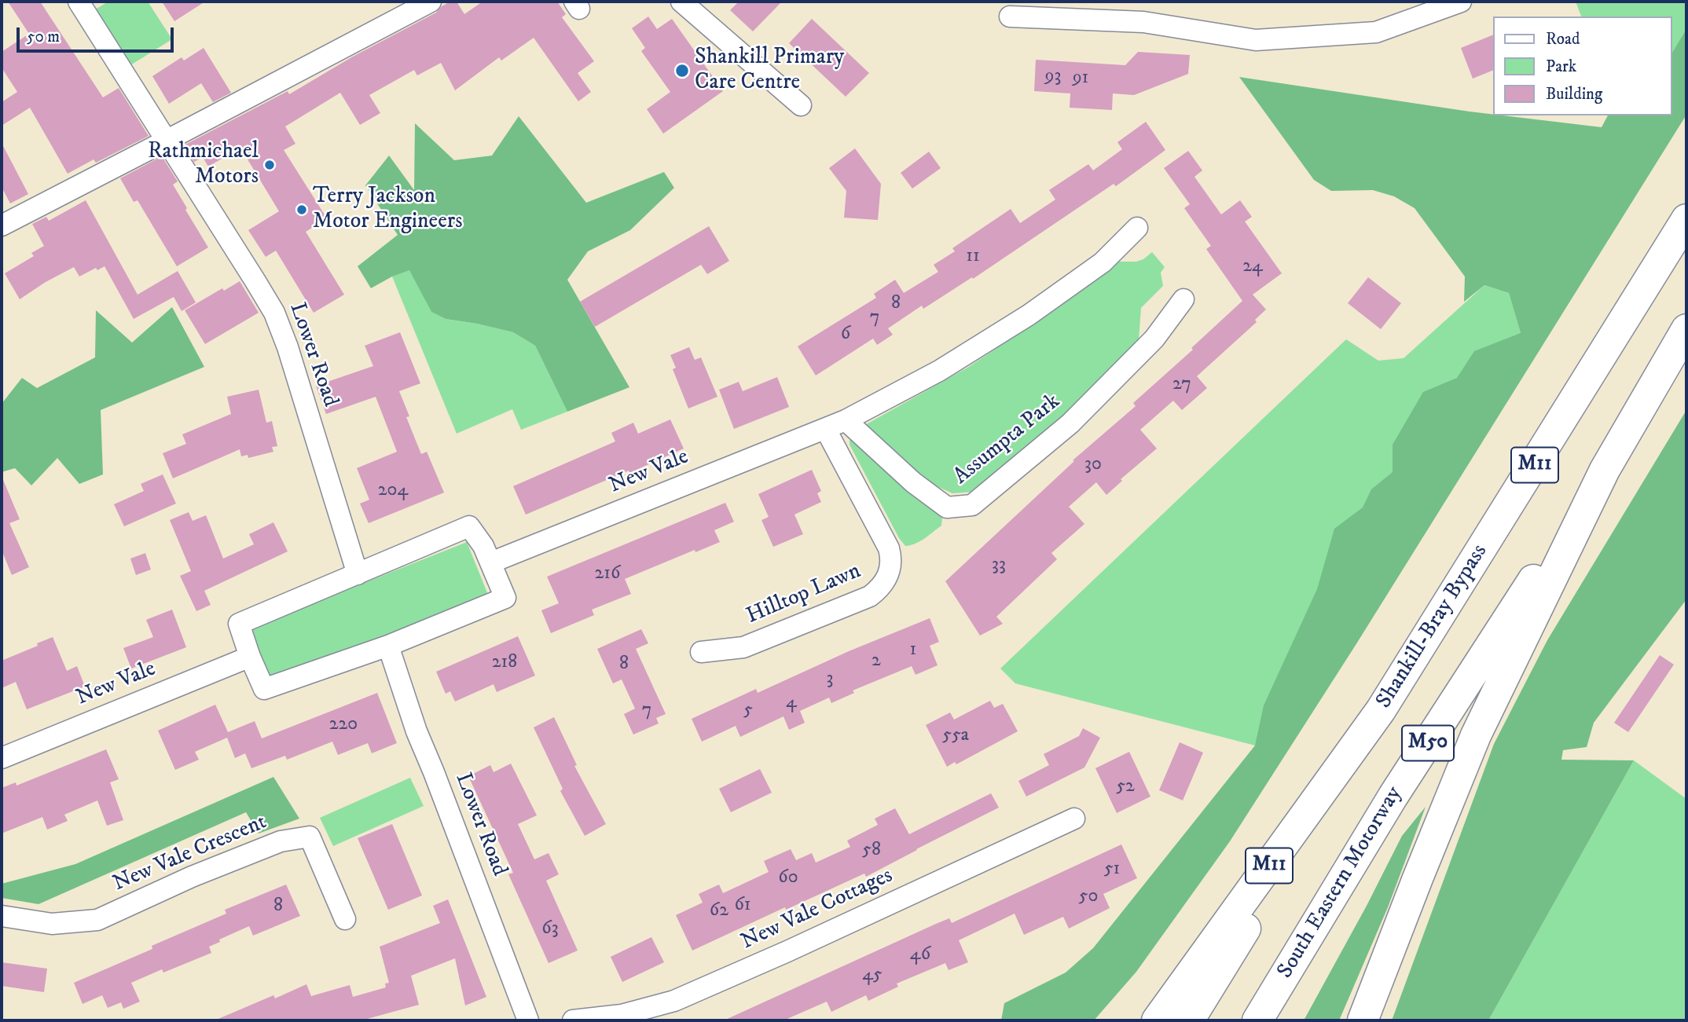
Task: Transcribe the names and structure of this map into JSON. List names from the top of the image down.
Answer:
{
  "streets": {
    "highway": [
      "M11",
      "Shankill-Bray Bypass",
      "M50",
      "South Eastern Motorway"
    ],
    "street": [
      "Lower Road",
      "Assumpta Park",
      "New Vale",
      "Hilltop Lawn",
      "New Vale Crescent",
      "New Vale Cottages"
    ]
  },
  "crossings": [
    ["New Vale", "Hilltop Lawn"],
    ["Shankill-Bray Bypass", "M50"]
  ],
  "places": ["Shankill Primary Care Centre", "Rathmichael Motors", "Terry Jackson Motor Engineers"],
  "house_numbers": [
    "93",
    "91",
    "11",
    "24",
    "8",
    "7",
    "6",
    "27",
    "30",
    "204",
    "33",
    "216",
    "1",
    "2",
    "218",
    "8",
    "3",
    "4",
    "7",
    "5",
    "220",
    "55a",
    "52",
    "58",
    "51",
    "60",
    "50",
    "61",
    "8",
    "62",
    "63",
    "46",
    "45"
  ],
  "legend": ["Road", "Park", "Building"],
  "scale_bar": "50 m"
}
